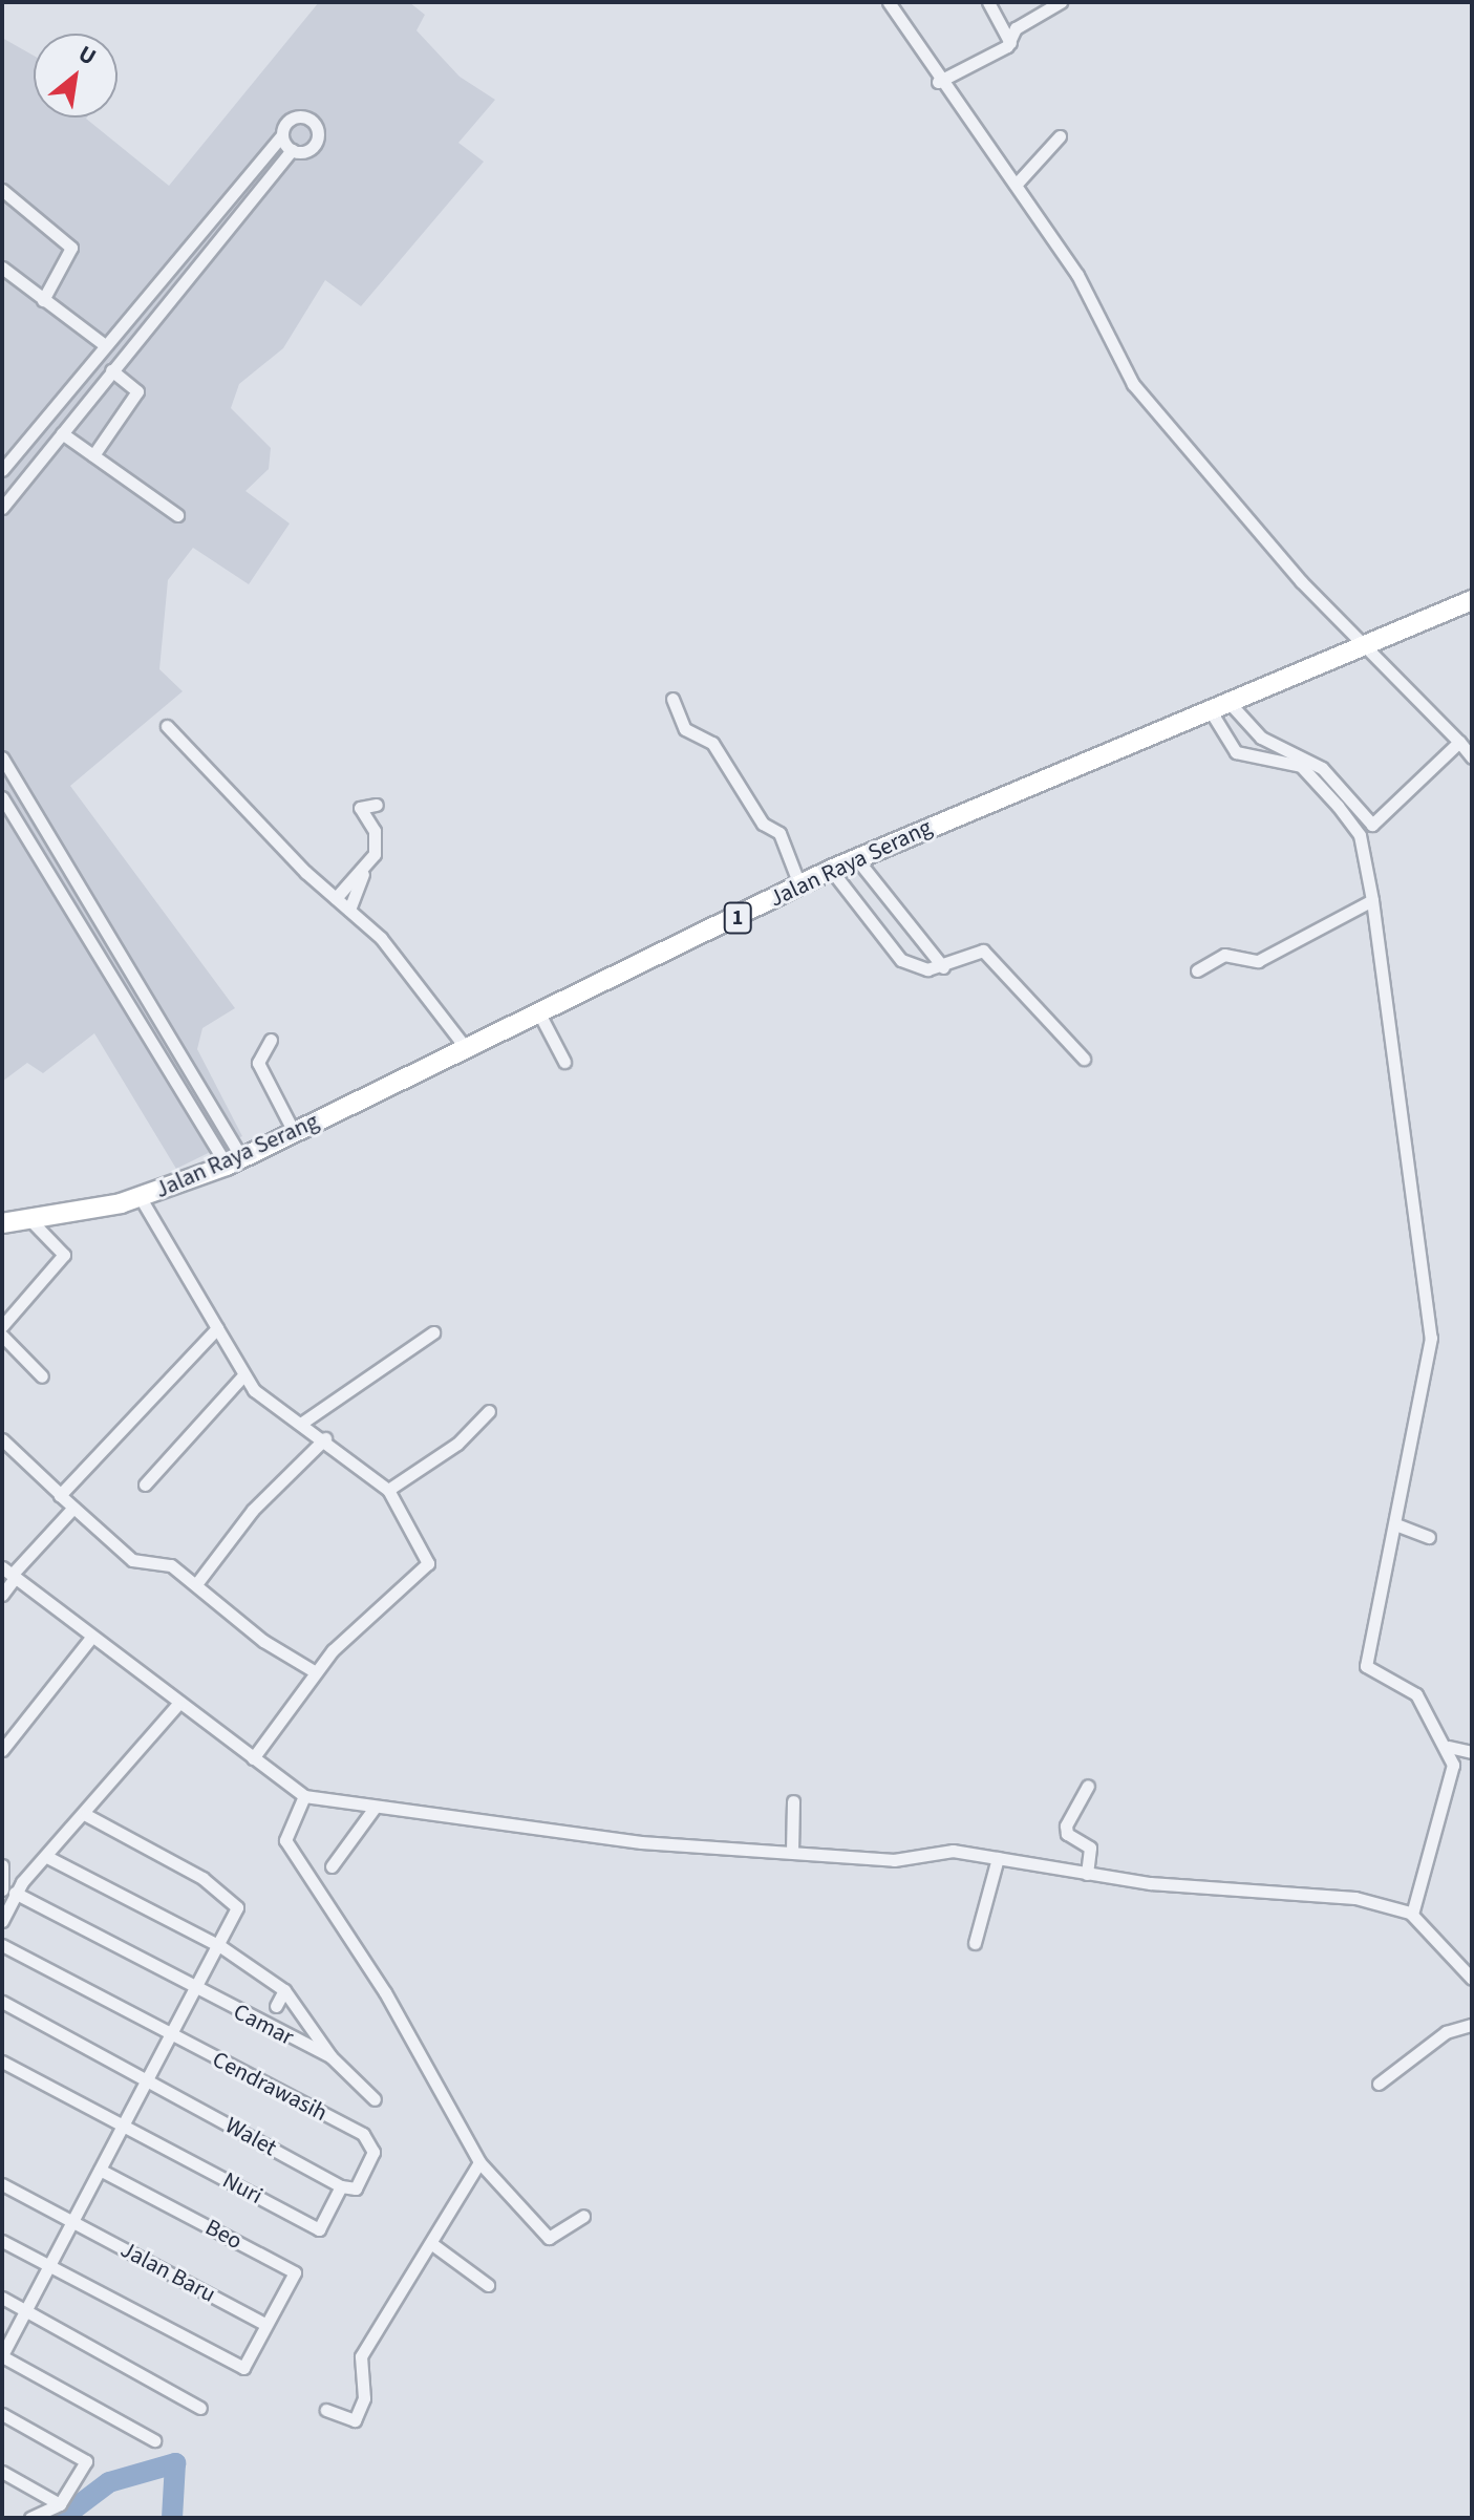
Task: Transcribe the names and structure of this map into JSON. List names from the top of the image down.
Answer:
{
  "streets": {
    "highway": ["Jalan Raya Serang", "1"],
    "street": [
      "Camar",
      "Cendrawasih",
      "Walet",
      "Nuri",
      "Beo",
      "Jalan Baru"
    ]
  },
  "crossings": [
    ["Cendrawasih", "Walet"],
    ["Walet", "Nuri"],
    ["Beo", "Jalan Baru"]
  ],
  "north": "top right"
}
